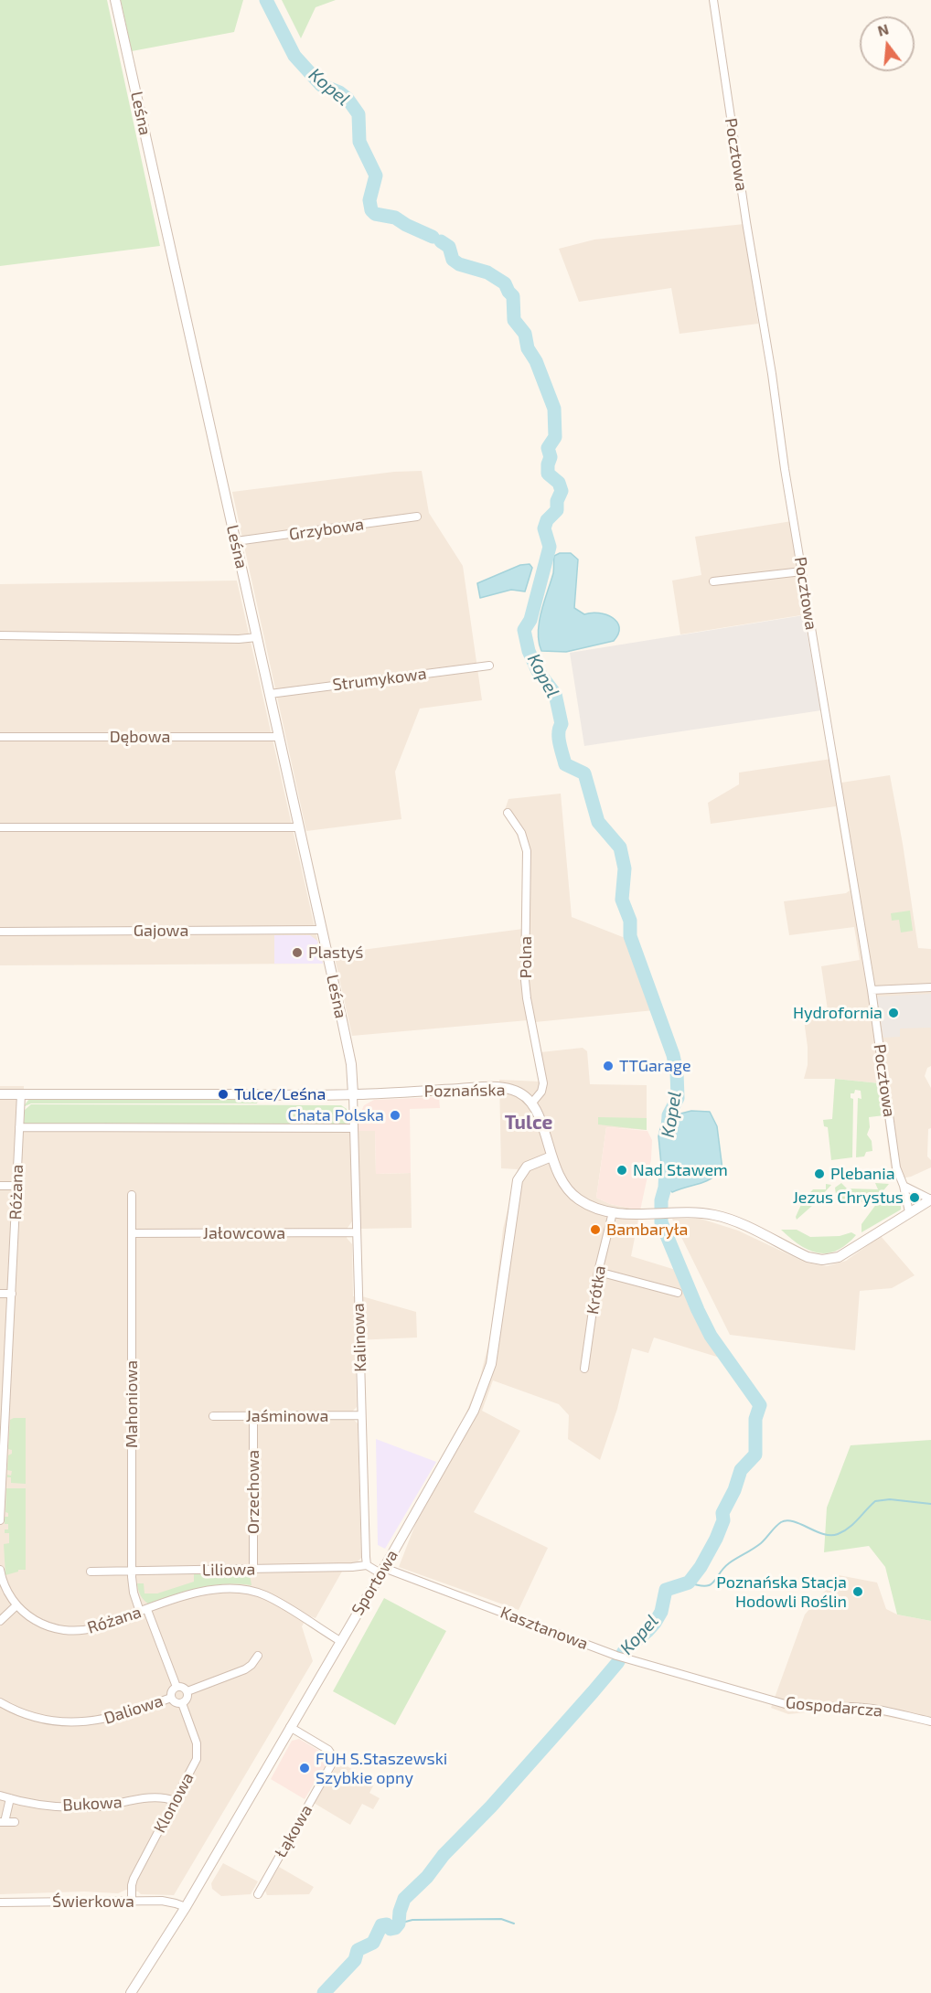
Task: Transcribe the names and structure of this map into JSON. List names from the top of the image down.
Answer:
{
  "streets": {
    "street": [
      "Leśna",
      "Pocztowa",
      "Grzybowa",
      "Strumykowa",
      "Dębowa",
      "Gajowa",
      "Polna",
      "Poznańska",
      "Różana",
      "Jałowcowa",
      "Krótka",
      "Kalinowa",
      "Mahoniowa",
      "Jaśminowa",
      "Orzechowa",
      "Liliowa",
      "Sportowa",
      "Kasztanowa",
      "Gospodarcza",
      "Daliowa",
      "Klonowa",
      "Bukowa",
      "Łąkowa",
      "Świerkowa"
    ]
  },
  "crossings": [
    ["Leśna", "Grzybowa"],
    ["Leśna", "Strumykowa"],
    ["Leśna", "Dębowa"],
    ["Leśna", "Gajowa"],
    ["Leśna", "Poznańska"],
    ["Leśna", "Kalinowa"],
    ["Polna", "Poznańska"],
    ["Poznańska", "Różana"],
    ["Poznańska", "Kalinowa"],
    ["Różana", "Mahoniowa"],
    ["Różana", "Sportowa"],
    ["Jałowcowa", "Kalinowa"],
    ["Jałowcowa", "Mahoniowa"],
    ["Kalinowa", "Jaśminowa"],
    ["Kalinowa", "Liliowa"],
    ["Mahoniowa", "Liliowa"],
    ["Jaśminowa", "Orzechowa"],
    ["Orzechowa", "Liliowa"],
    ["Sportowa", "Kasztanowa"],
    ["Sportowa", "Łąkowa"],
    ["Sportowa", "Świerkowa"],
    ["Kasztanowa", "Gospodarcza"],
    ["Daliowa", "Klonowa"],
    ["Klonowa", "Bukowa"],
    ["Klonowa", "Świerkowa"]
  ],
  "districts": ["Tulce"],
  "water": ["Kopel"],
  "places": [
    "Plastyś",
    "Hydrofornia",
    "TTGarage",
    "Tulce/Leśna",
    "Chata Polska",
    "Nad Stawem",
    "Plebania",
    "Jezus Chrystus",
    "Bambaryła",
    "Poznańska Stacja Hodowli Roślin",
    "FUH S.Staszewski Szybkie opny"
  ],
  "north": "top"
}
